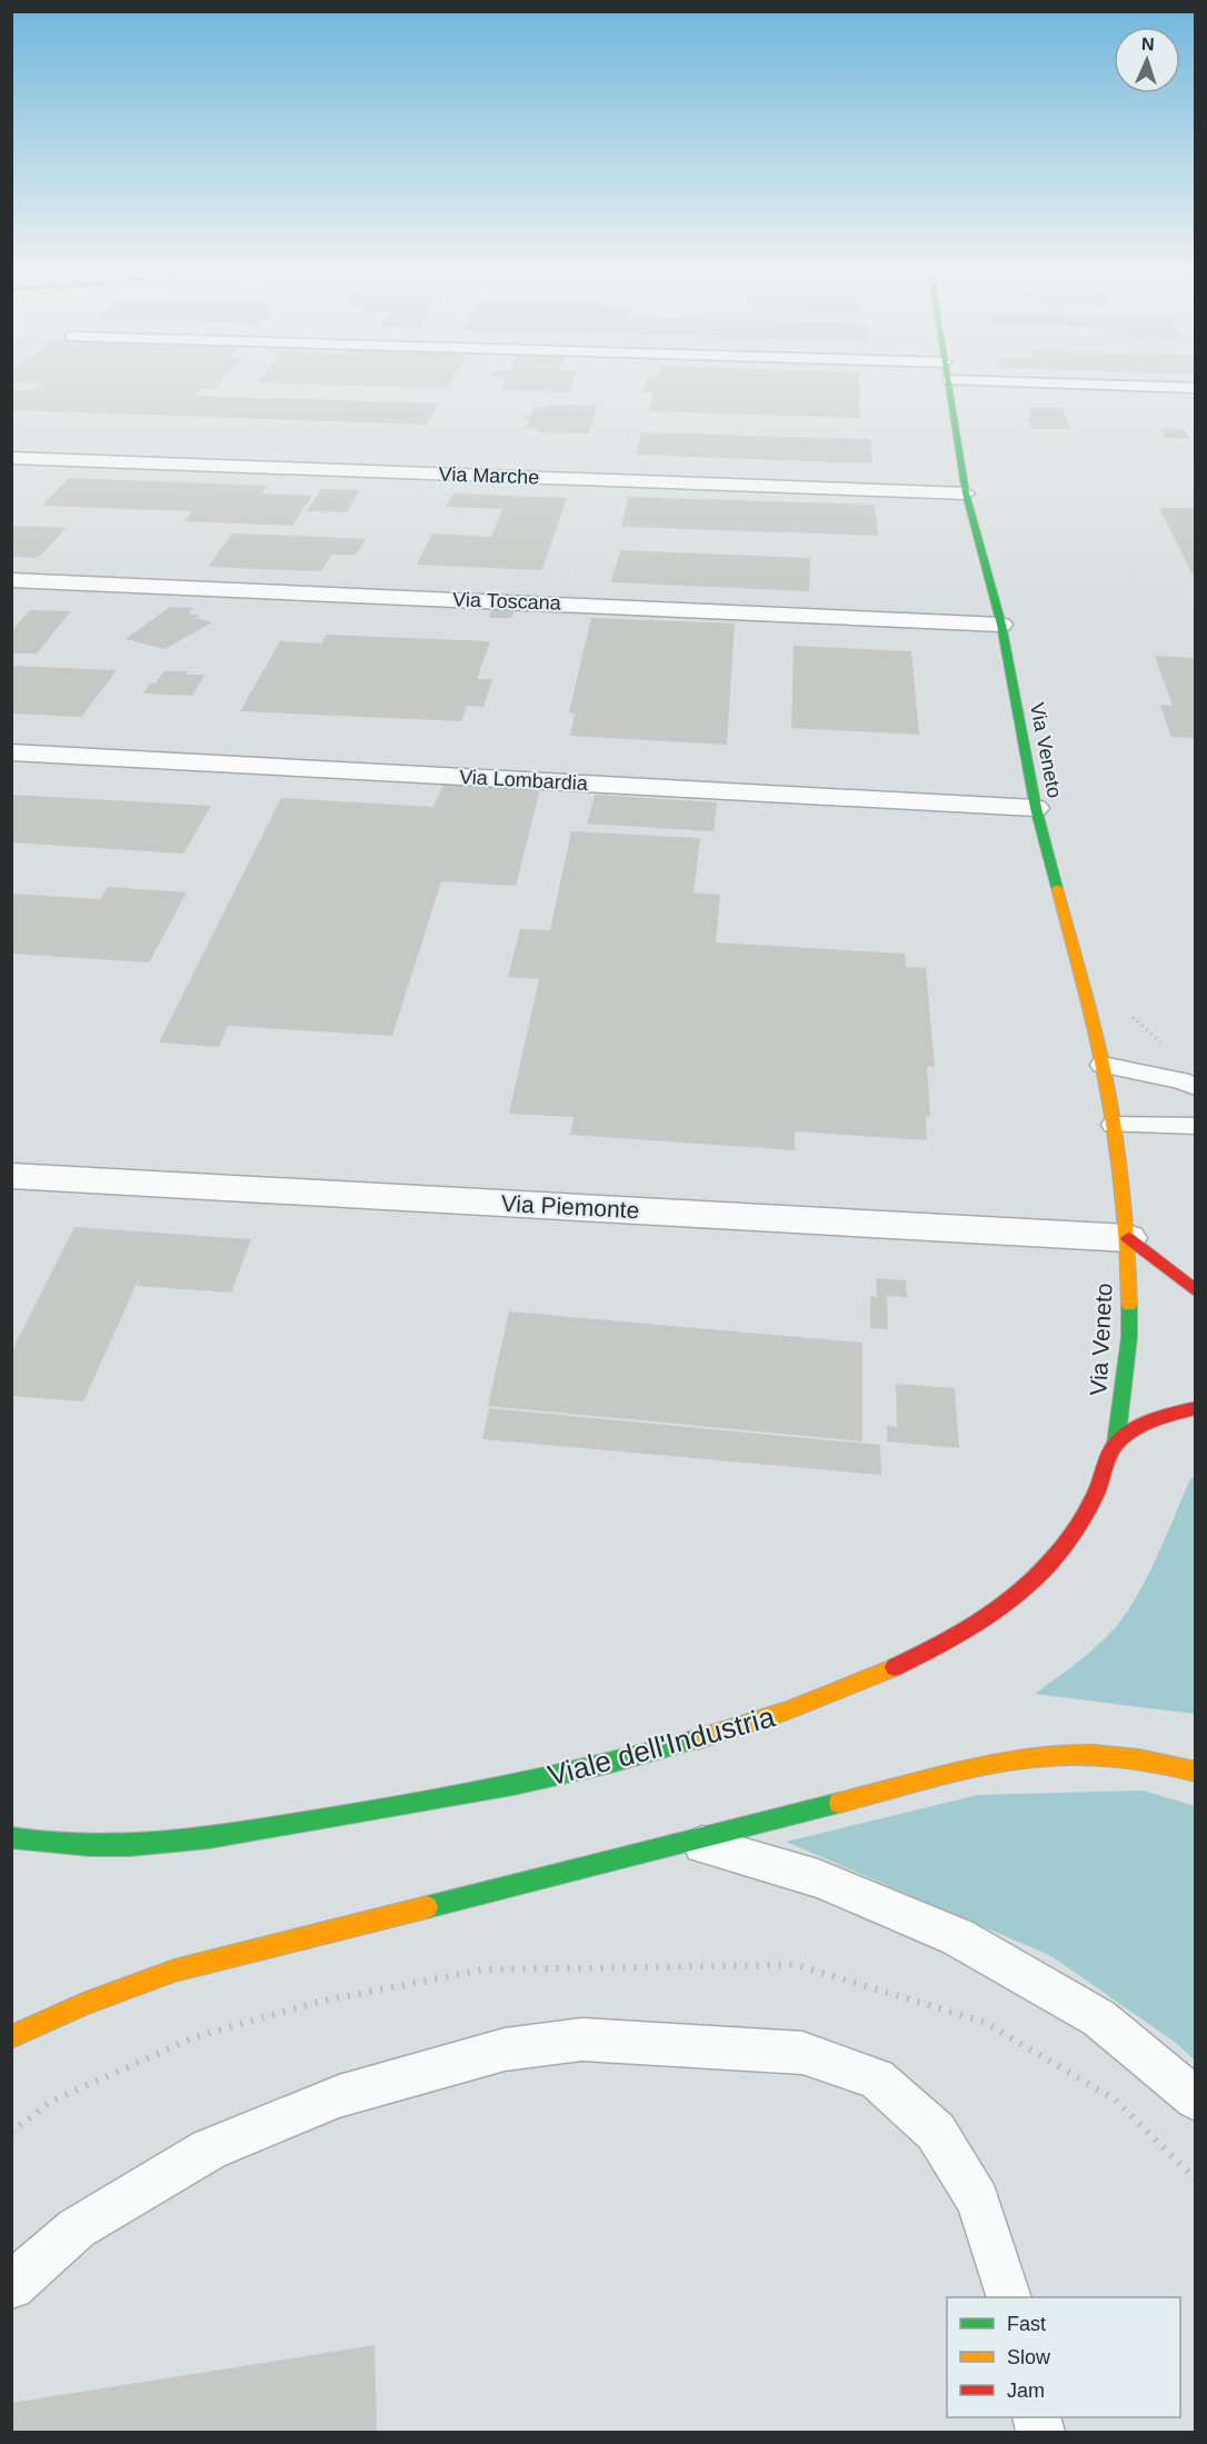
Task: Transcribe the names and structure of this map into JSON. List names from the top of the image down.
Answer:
{
  "streets": {
    "main road": ["Via Veneto", "Viale dell'Industria"],
    "street": [
      "Via Marche",
      "Via Toscana",
      "Via Lombardia",
      "Via Piemonte"
    ]
  },
  "crossings": [
    ["Via Marche", "Via Veneto"],
    ["Via Toscana", "Via Veneto"],
    ["Via Veneto", "Via Lombardia"],
    ["Via Veneto", "Via Piemonte"],
    ["Via Veneto", "Viale dell'Industria"]
  ],
  "legend": ["Fast", "Slow", "Jam"],
  "north": "top"
}
